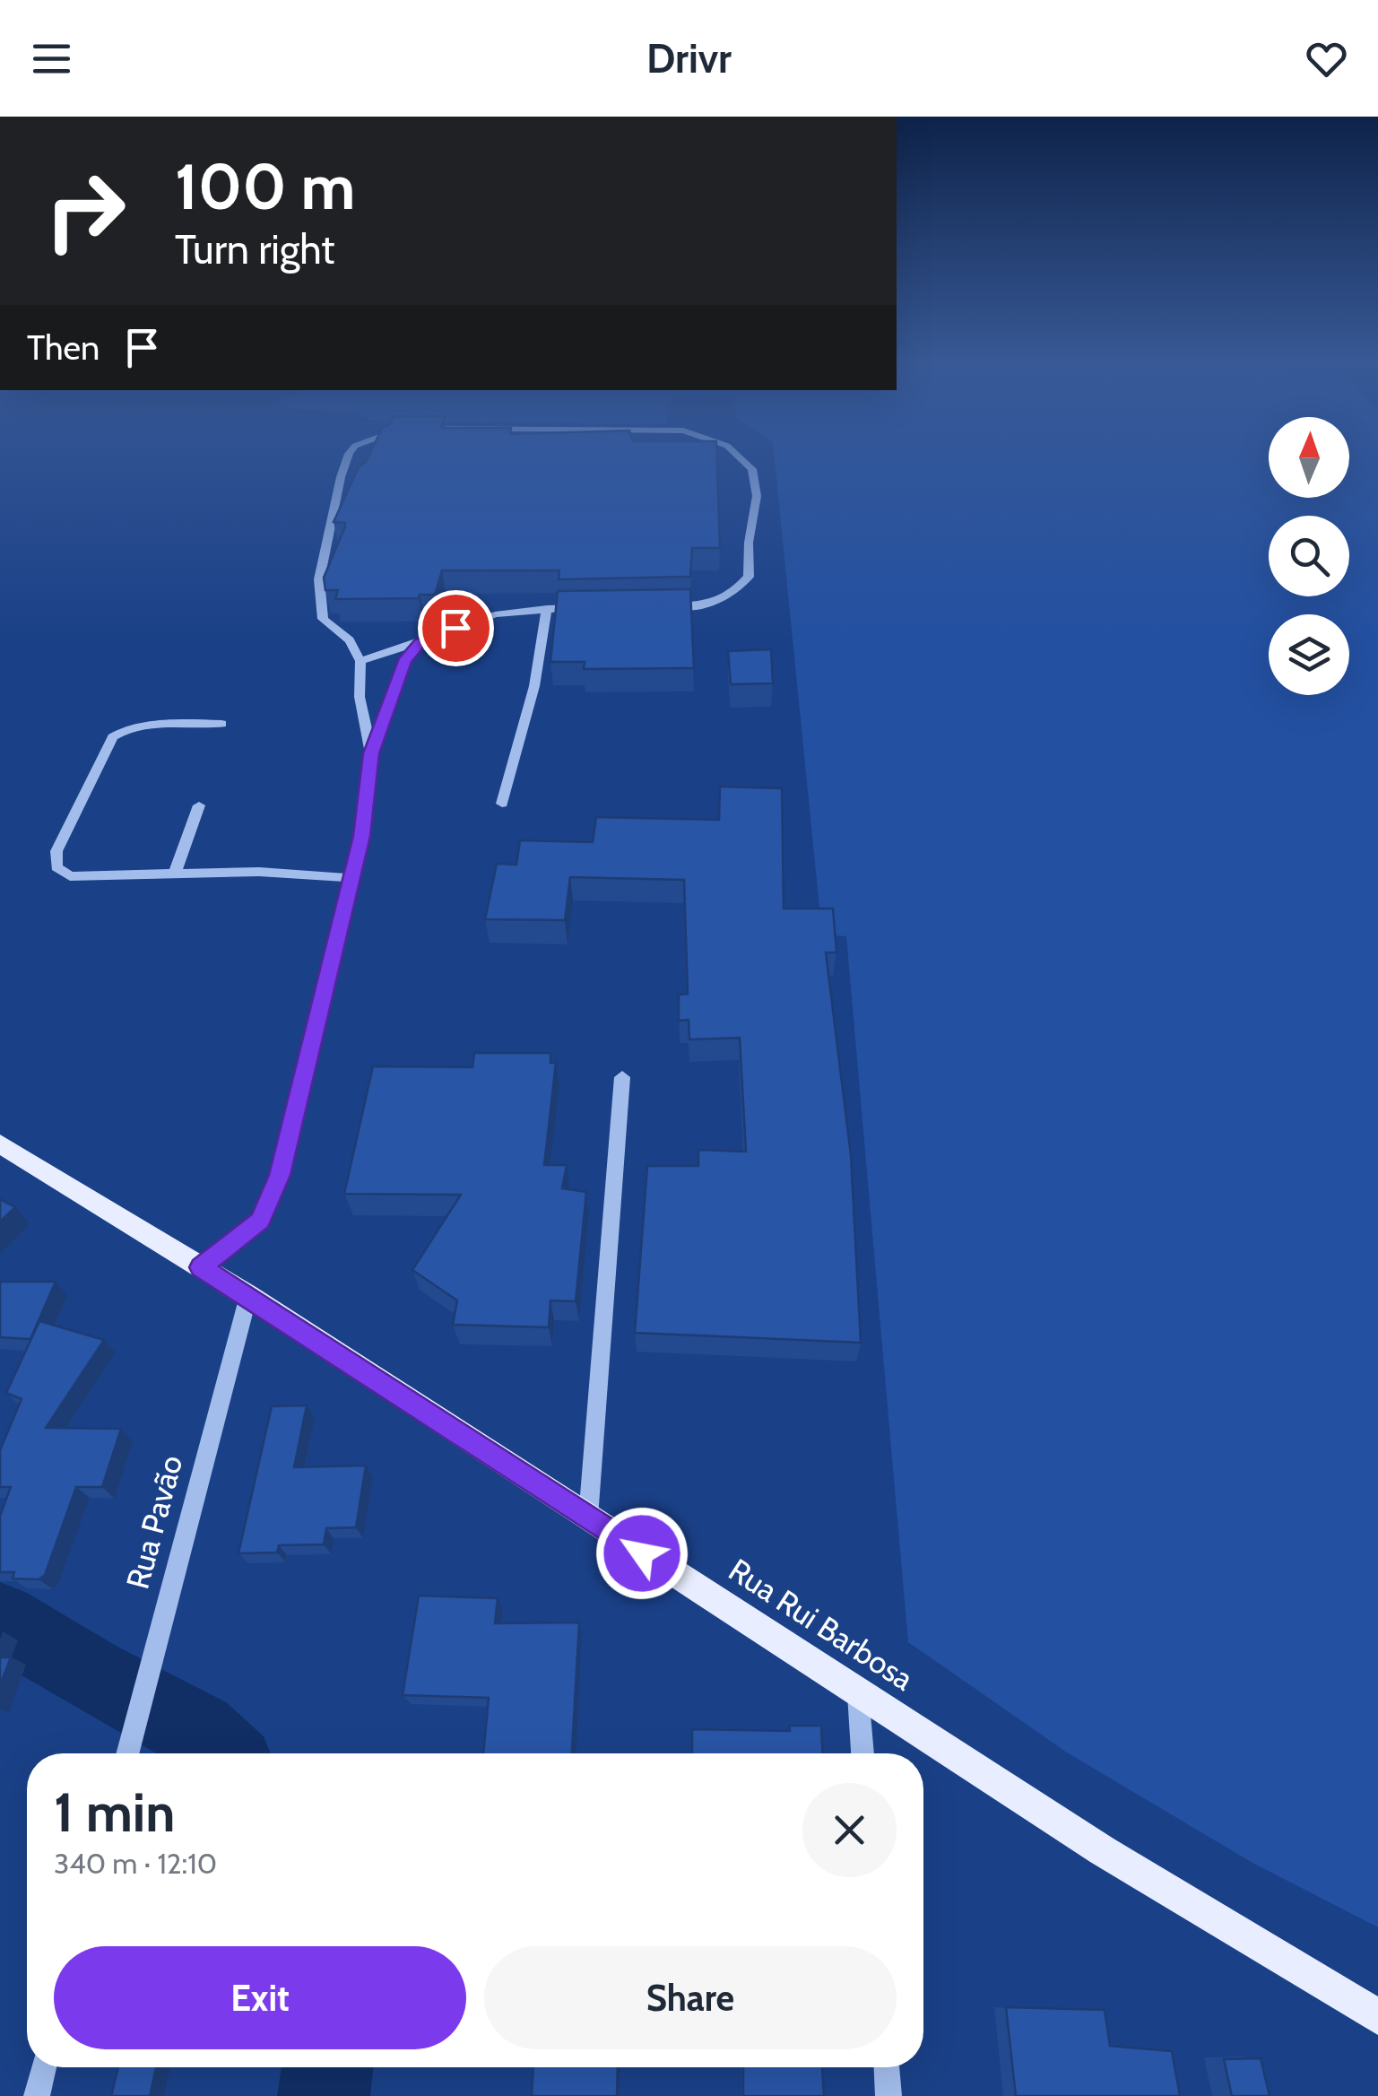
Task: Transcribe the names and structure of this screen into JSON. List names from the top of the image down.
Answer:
{
  "streets": {
    "main road": ["Rua Rui Barbosa"],
    "street": ["Rua Pavão"]
  },
  "crossings": [
    ["Rua Pavão", "Rua Rui Barbosa"]
  ],
  "north": "top",
  "page": {
    "header": "Drivr",
    "turn": ["100 m", "Turn right"],
    "then": "Then",
    "heading": ["1 min", "340 m · 12:10"],
    "buttons": ["Exit", "Share"]
  }
}
